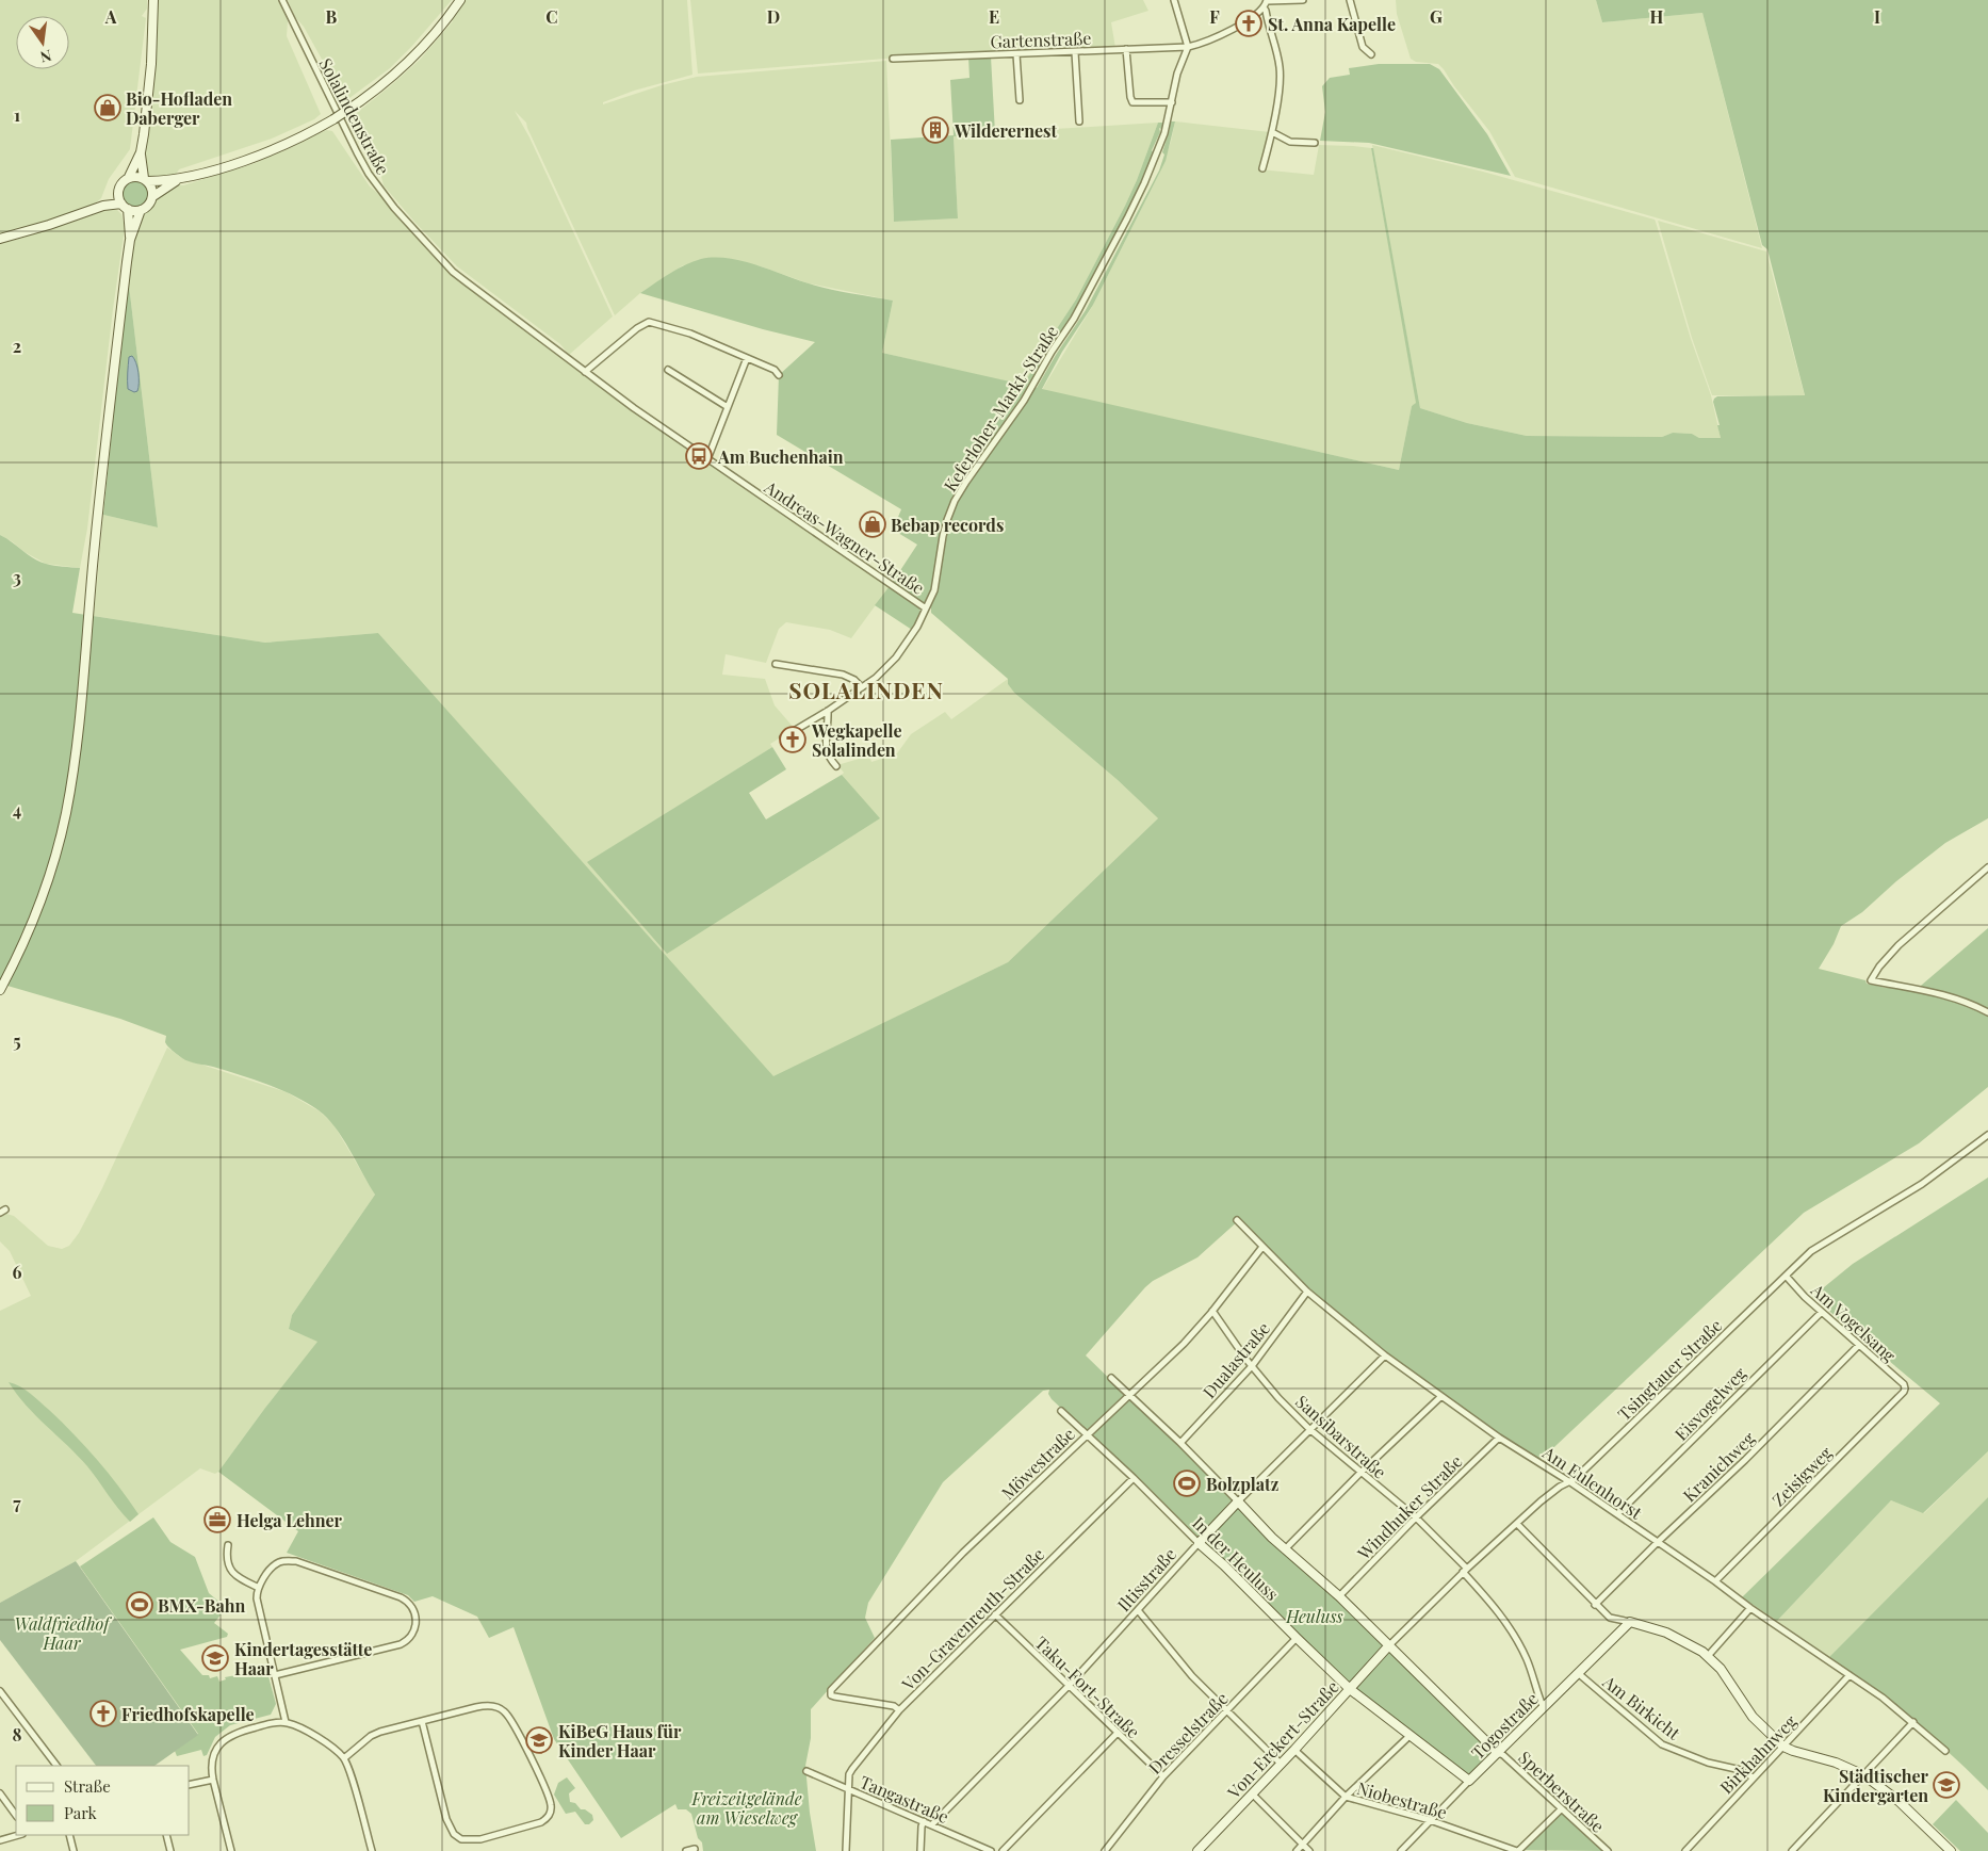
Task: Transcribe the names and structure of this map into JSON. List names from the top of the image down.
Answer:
{
  "streets": {
    "street": [
      "Gartenstraße",
      "Solalindenstraße",
      "Keferloher-Markt-Straße",
      "Andreas-Wagner-Straße",
      "Am Vogelsang",
      "Dualastraße",
      "Tsingtauer Straße",
      "Eisvogelweg",
      "Sansibarstraße",
      "Möwestraße",
      "Kranichweg",
      "Zeisigweg",
      "Am Eulenhorst",
      "Windhuker Straße",
      "In der Heuluss",
      "Iltisstraße",
      "Von-Gravenreuth-Straße",
      "Taku-Fort-Straße",
      "Am Birkicht",
      "Togostraße",
      "Dresselstraße",
      "Von-Erckert-Straße",
      "Birkhahnweg",
      "Sperberstraße",
      "Tangastraße",
      "Niobestraße"
    ]
  },
  "crossings": [
    ["Gartenstraße", "Keferloher-Markt-Straße"],
    ["Solalindenstraße", "Andreas-Wagner-Straße"],
    ["Keferloher-Markt-Straße", "Andreas-Wagner-Straße"],
    ["Am Vogelsang", "Tsingtauer Straße"],
    ["Am Vogelsang", "Eisvogelweg"],
    ["Am Vogelsang", "Kranichweg"],
    ["Am Vogelsang", "Zeisigweg"],
    ["Dualastraße", "Sansibarstraße"],
    ["Dualastraße", "Am Eulenhorst"],
    ["Tsingtauer Straße", "Sansibarstraße"],
    ["Tsingtauer Straße", "Am Eulenhorst"],
    ["Tsingtauer Straße", "Von-Erckert-Straße"],
    ["Eisvogelweg", "Am Eulenhorst"],
    ["Sansibarstraße", "Möwestraße"],
    ["Sansibarstraße", "Windhuker Straße"],
    ["Sansibarstraße", "Iltisstraße"],
    ["Sansibarstraße", "Togostraße"],
    ["Möwestraße", "Am Eulenhorst"],
    ["Möwestraße", "In der Heuluss"],
    ["Möwestraße", "Von-Gravenreuth-Straße"],
    ["Kranichweg", "Am Eulenhorst"],
    ["Zeisigweg", "Am Eulenhorst"],
    ["Am Eulenhorst", "Windhuker Straße"],
    ["Am Eulenhorst", "Iltisstraße"],
    ["Am Eulenhorst", "Birkhahnweg"],
    ["In der Heuluss", "Iltisstraße"],
    ["In der Heuluss", "Von-Gravenreuth-Straße"],
    ["In der Heuluss", "Togostraße"],
    ["In der Heuluss", "Dresselstraße"],
    ["In der Heuluss", "Von-Erckert-Straße"],
    ["Iltisstraße", "Taku-Fort-Straße"],
    ["Iltisstraße", "Tangastraße"],
    ["Von-Gravenreuth-Straße", "Taku-Fort-Straße"],
    ["Von-Gravenreuth-Straße", "Tangastraße"],
    ["Taku-Fort-Straße", "Dresselstraße"],
    ["Am Birkicht", "Togostraße"],
    ["Am Birkicht", "Birkhahnweg"],
    ["Togostraße", "Sperberstraße"],
    ["Togostraße", "Niobestraße"],
    ["Von-Erckert-Straße", "Niobestraße"]
  ],
  "districts": ["SOLALINDEN"],
  "parks": ["Heuluss", "Waldfriedhof Haar", "Freizeitgelände am Wieselweg"],
  "places": {
    "church": ["St. Anna Kapelle", "Wegkapelle Solalinden", "Friedhofskapelle"],
    "shop": ["Bio-Hofladen Daberger", "Bebap records"],
    "building": ["Wilderernest"],
    "bus stop": ["Am Buchenhain"],
    "sports": ["Bolzplatz", "BMX-Bahn"],
    "office": ["Helga Lehner"],
    "school or university": ["Kindertagesstätte Haar", "KiBeG Haus für Kinder Haar", "Städtischer Kindergarten"]
  },
  "legend": ["Straße", "Park"],
  "north": "bottom",
  "grid": {
    "columns": [
      "A",
      "B",
      "C",
      "D",
      "E",
      "F",
      "G",
      "H",
      "I"
    ],
    "rows": [
      "1",
      "2",
      "3",
      "4",
      "5",
      "6",
      "7",
      "8"
    ]
  }
}
